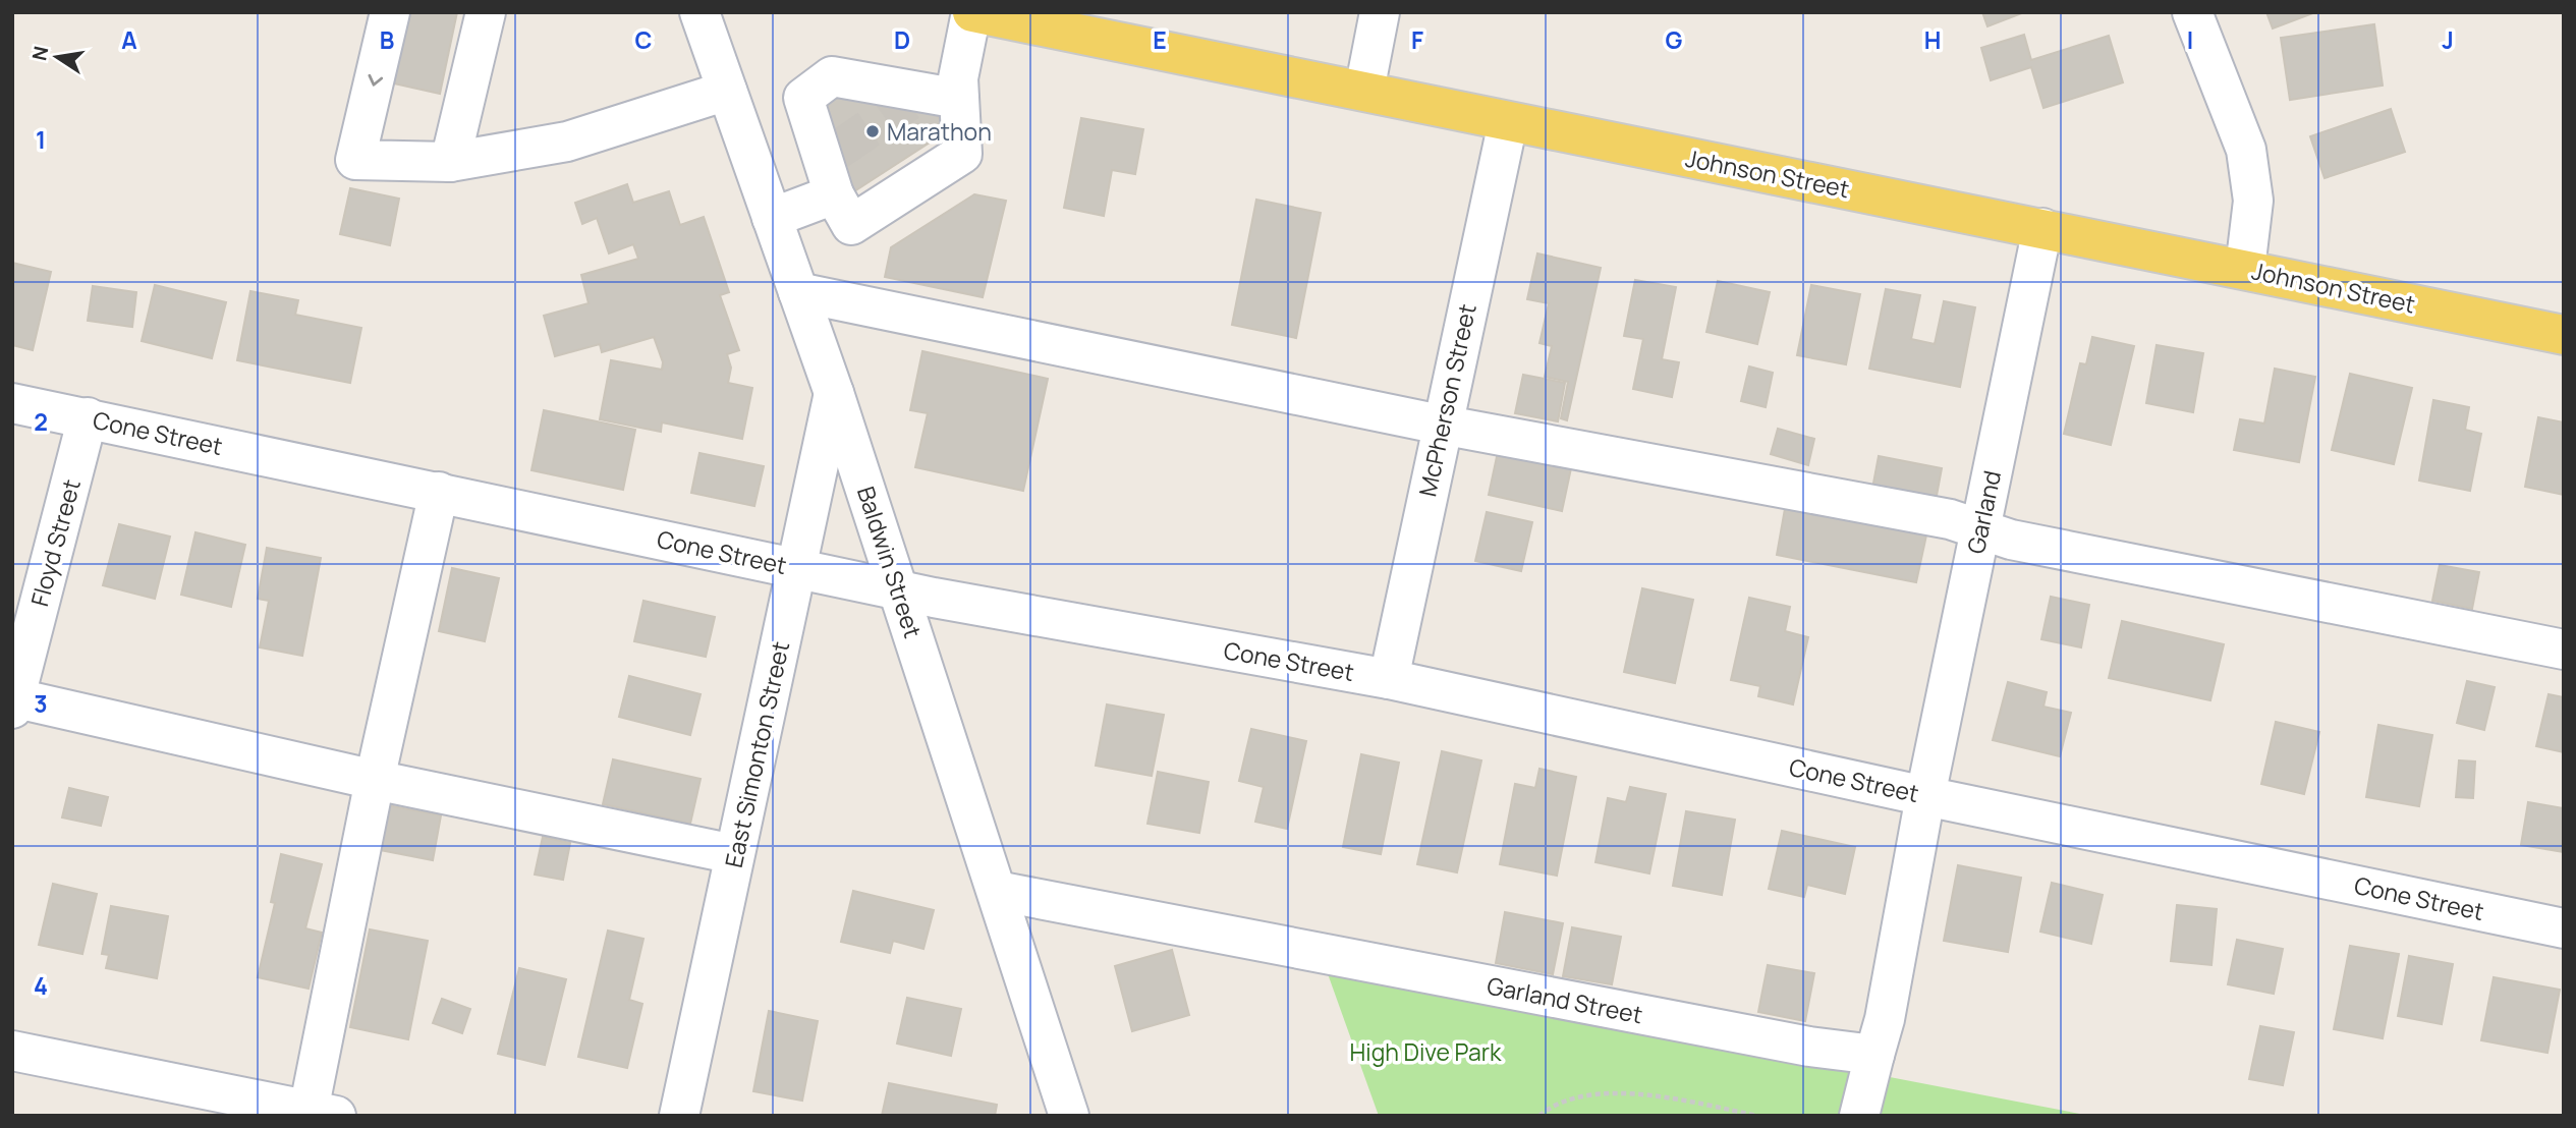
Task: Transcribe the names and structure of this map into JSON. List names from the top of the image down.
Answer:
{
  "streets": {
    "main road": ["Johnson Street"],
    "street": [
      "McPherson Street",
      "Cone Street",
      "Garland",
      "Floyd Street",
      "Baldwin Street",
      "East Simonton Street",
      "Garland Street"
    ]
  },
  "crossings": [
    ["Johnson Street", "McPherson Street"],
    ["Johnson Street", "Garland"],
    ["McPherson Street", "Cone Street"],
    ["Cone Street", "Garland"],
    ["Cone Street", "Floyd Street"],
    ["Cone Street", "Baldwin Street"],
    ["Cone Street", "East Simonton Street"],
    ["Baldwin Street", "East Simonton Street"],
    ["Baldwin Street", "Garland Street"]
  ],
  "parks": ["High Dive Park"],
  "places": ["Marathon"],
  "north": "left",
  "grid": {
    "columns": [
      "A",
      "B",
      "C",
      "D",
      "E",
      "F",
      "G",
      "H",
      "I",
      "J"
    ],
    "rows": [
      "1",
      "2",
      "3",
      "4"
    ]
  }
}
